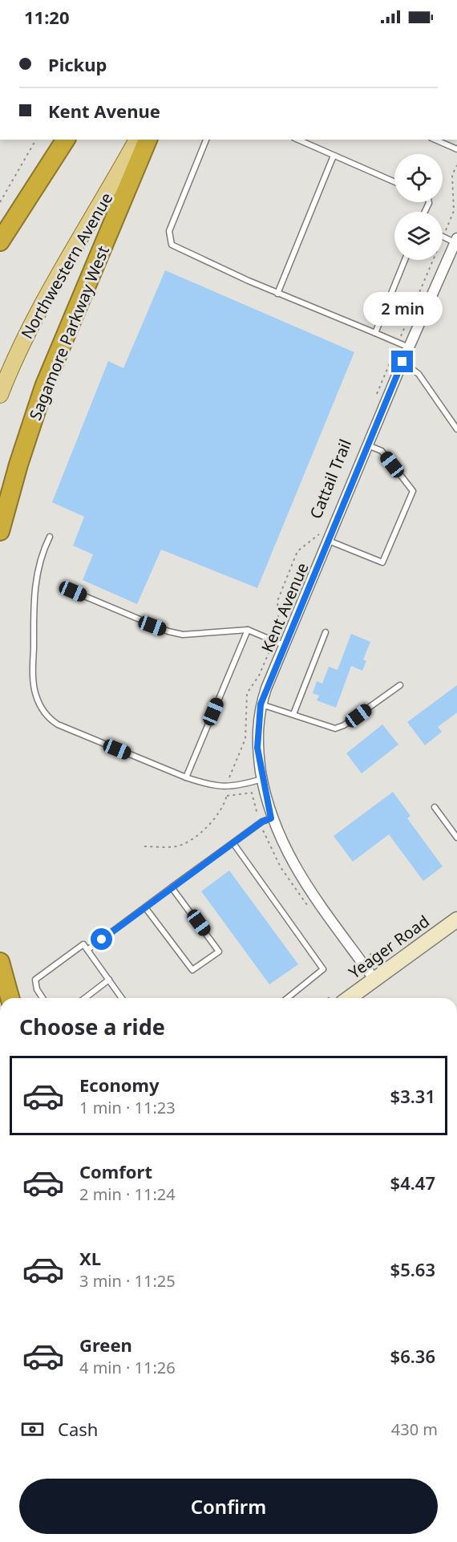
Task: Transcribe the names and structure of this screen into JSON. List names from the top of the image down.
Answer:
{
  "streets": {
    "highway": ["Sagamore Parkway West"],
    "main road": ["Northwestern Avenue"],
    "street": ["Kent Avenue", "Yeager Road"],
    "path": ["Cattail Trail"]
  },
  "crossings": [
    ["Kent Avenue", "Yeager Road"]
  ],
  "page": {
    "status": "11:20",
    "banner": ["Pickup", "Kent Avenue"],
    "bubble": "2 min",
    "heading": "Choose a ride",
    "list": [
      {
        "name": "Economy",
        "note": "1 min · 11:23",
        "value": "$3.31"
      },
      {
        "name": "Comfort",
        "note": "2 min · 11:24",
        "value": "$4.47"
      },
      {
        "name": "XL",
        "note": "3 min · 11:25",
        "value": "$5.63"
      },
      {
        "name": "Green",
        "note": "4 min · 11:26",
        "value": "$6.36"
      }
    ],
    "pay": ["Cash", "430 m"],
    "buttons": "Confirm"
  }
}
